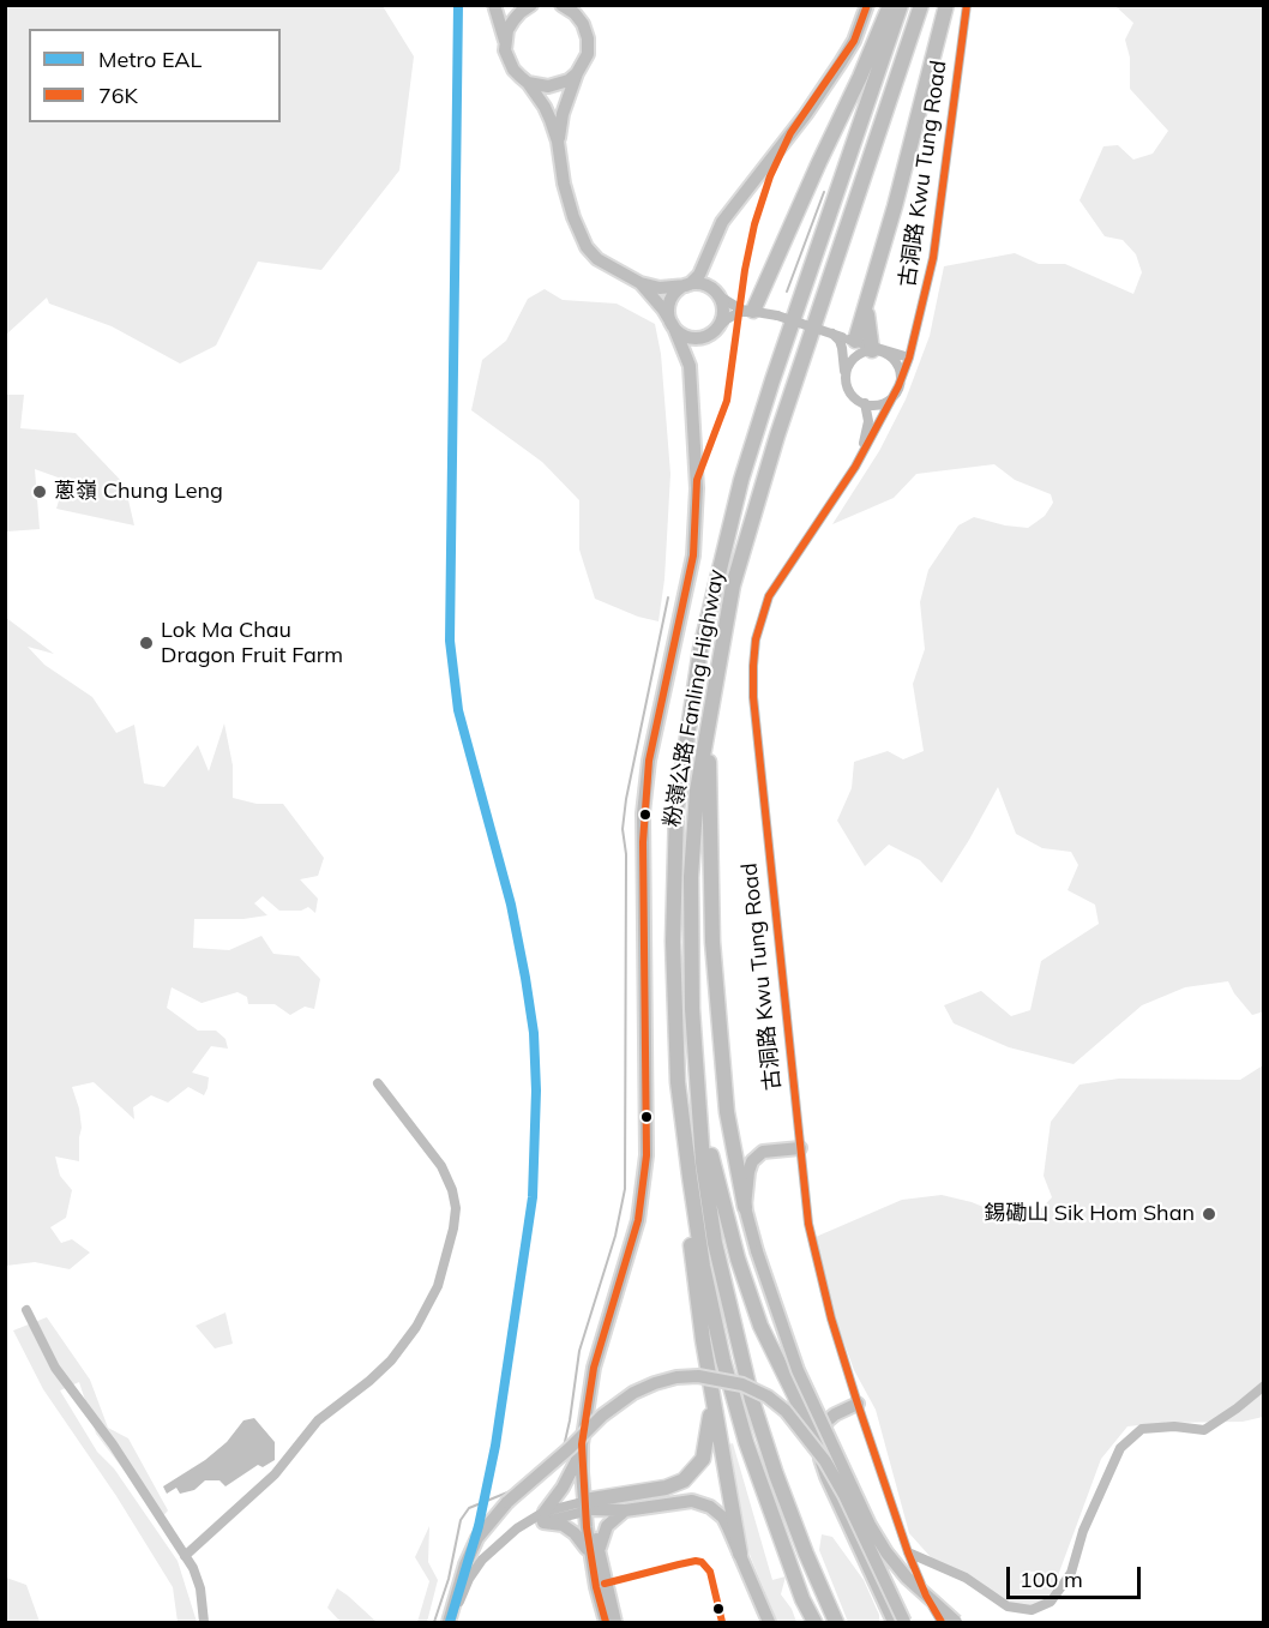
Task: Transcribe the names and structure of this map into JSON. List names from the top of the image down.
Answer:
{
  "streets": {
    "highway": ["粉嶺公路 Fanling Highway"],
    "street": ["古洞路 Kwu Tung Road"]
  },
  "places": ["蔥嶺 Chung Leng", "Lok Ma Chau Dragon Fruit Farm", "錫磡山 Sik Hom Shan"],
  "lines": ["metro line EAL", "transit line 76K"],
  "legend": ["Metro EAL", "76K"],
  "scale_bar": "100 m"
}
